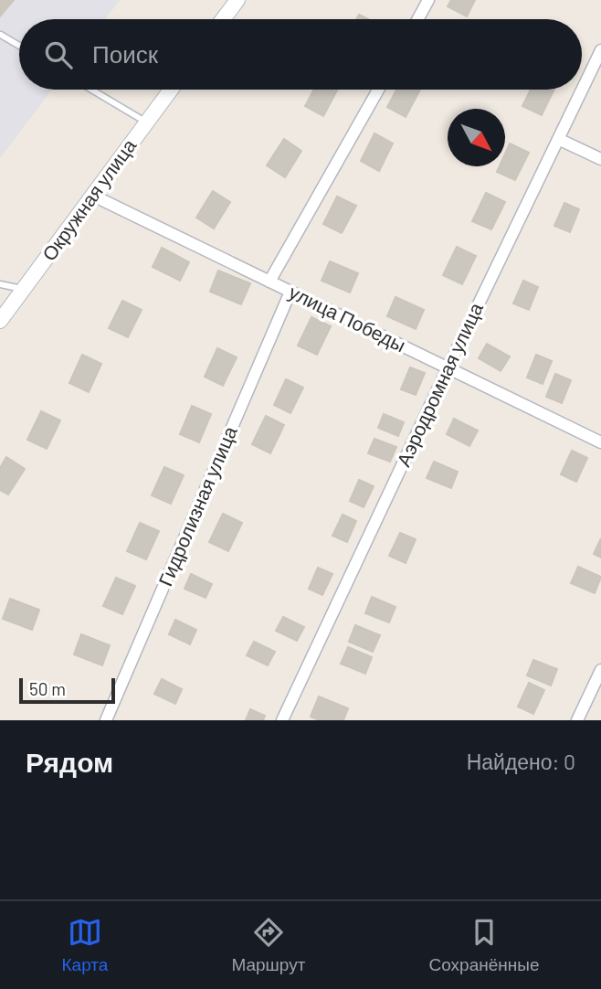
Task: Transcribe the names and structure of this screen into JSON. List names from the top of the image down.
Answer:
{
  "streets": {
    "main road": ["Окружная улица"],
    "street": ["улица Победы", "Аэродромная улица", "Гидролизная улица"]
  },
  "crossings": [
    ["Окружная улица", "улица Победы"],
    ["улица Победы", "Аэродромная улица"],
    ["улица Победы", "Гидролизная улица"]
  ],
  "scale_bar": "50 m",
  "north": "bottom right",
  "page": {
    "search": "Поиск",
    "scale": "50 m",
    "heading": ["Рядом", "Найдено: 0"],
    "nav": ["Карта", "Маршрут", "Сохранённые"]
  }
}
